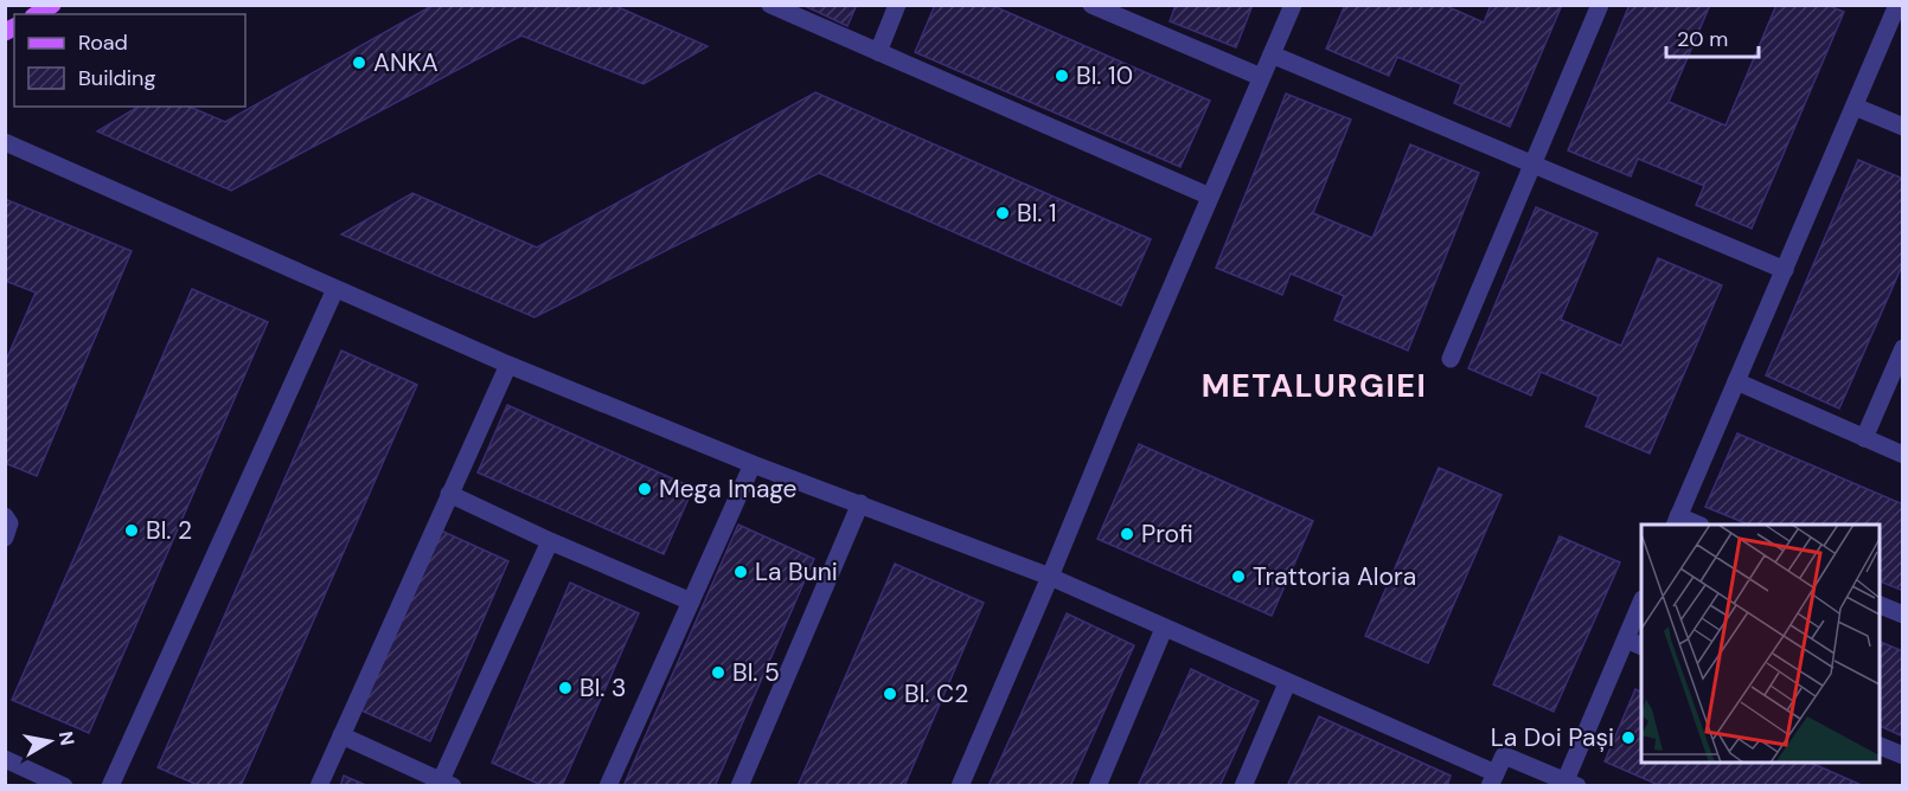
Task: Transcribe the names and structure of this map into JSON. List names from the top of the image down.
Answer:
{
  "districts": ["METALURGIEI"],
  "places": [
    "ANKA",
    "Bl. 10",
    "Bl. 1",
    "Mega Image",
    "Bl. 2",
    "Profi",
    "La Buni",
    "Trattoria Alora",
    "Bl. 5",
    "Bl. 3",
    "Bl. C2",
    "La Doi Pași"
  ],
  "legend": ["Road", "Building"],
  "scale_bar": "20 m",
  "north": "right"
}
